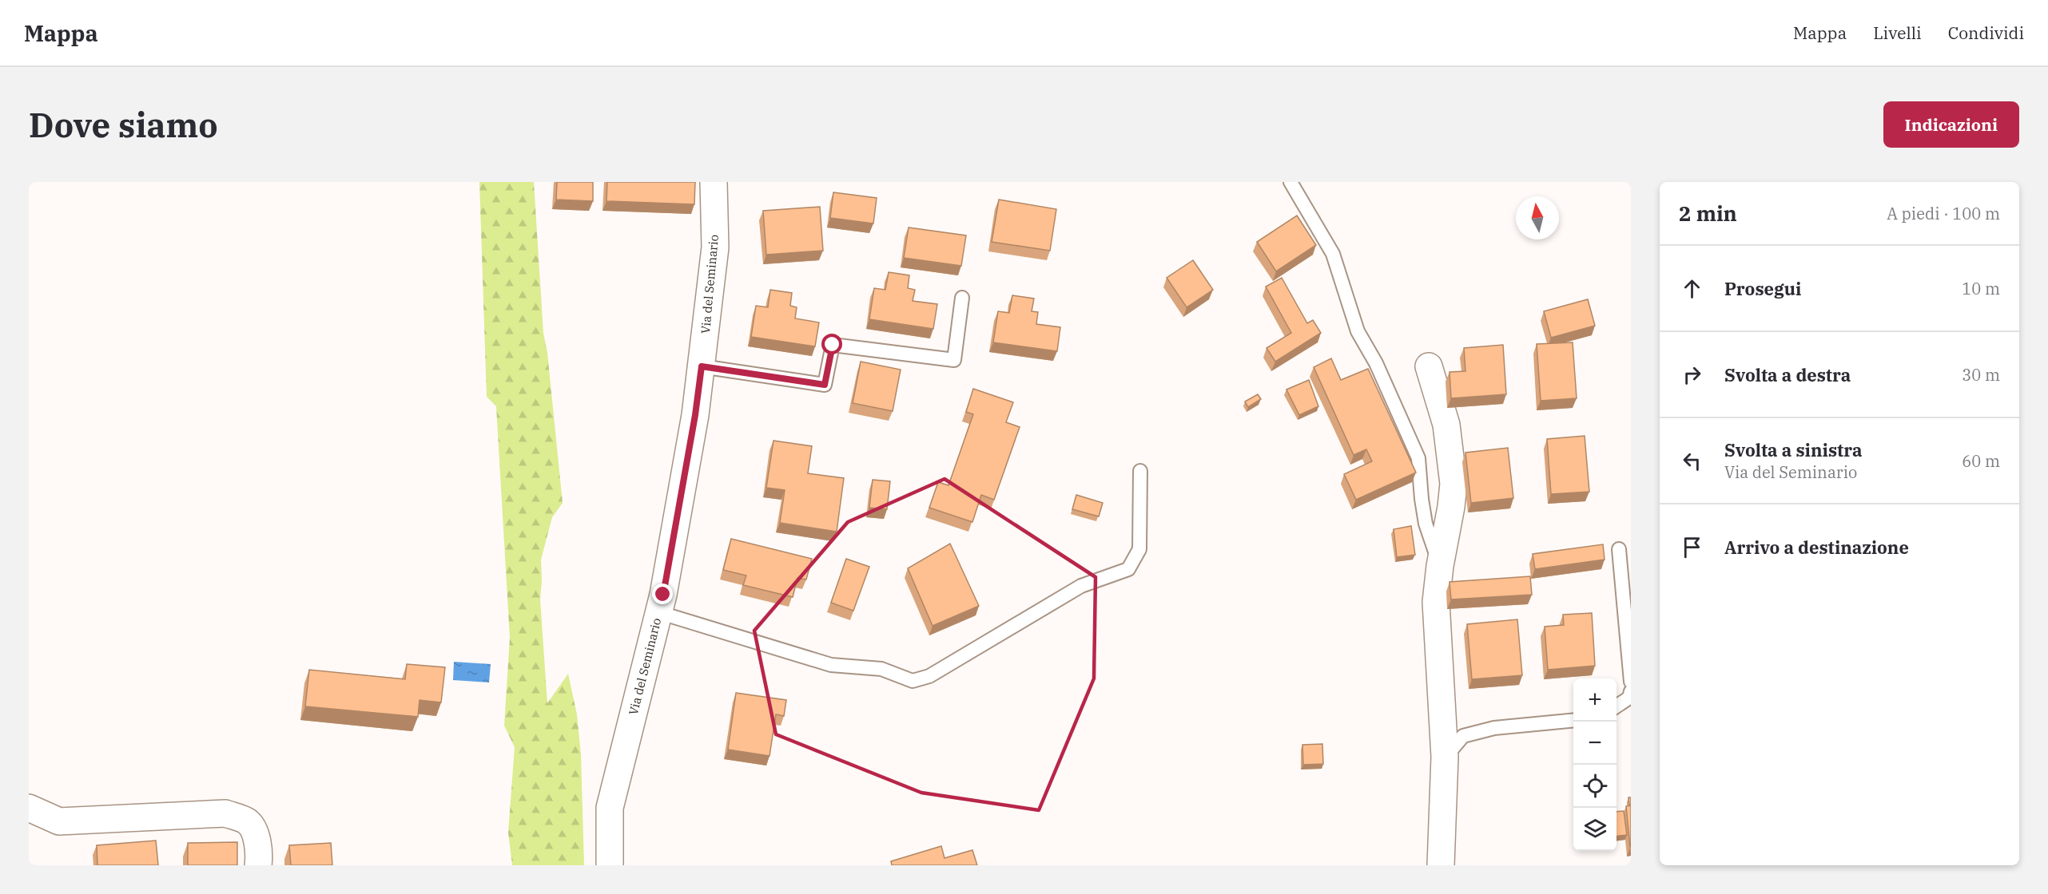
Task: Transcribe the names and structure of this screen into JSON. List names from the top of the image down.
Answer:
{
  "streets": {
    "street": ["Via del Seminario"]
  },
  "north": "top",
  "page": {
    "header": "Mappa",
    "nav": ["Mappa", "Livelli", "Condividi"],
    "buttons": "Indicazioni",
    "title": "Dove siamo",
    "heading": ["2 min", "A piedi · 100 m"],
    "list": [
      ["Prosegui", "10 m"],
      ["Svolta a destra", "30 m"],
      ["Svolta a sinistra", "Via del Seminario", "60 m"],
      "Arrivo a destinazione"
    ],
    "map_buttons": ["+", "−"]
  }
}
